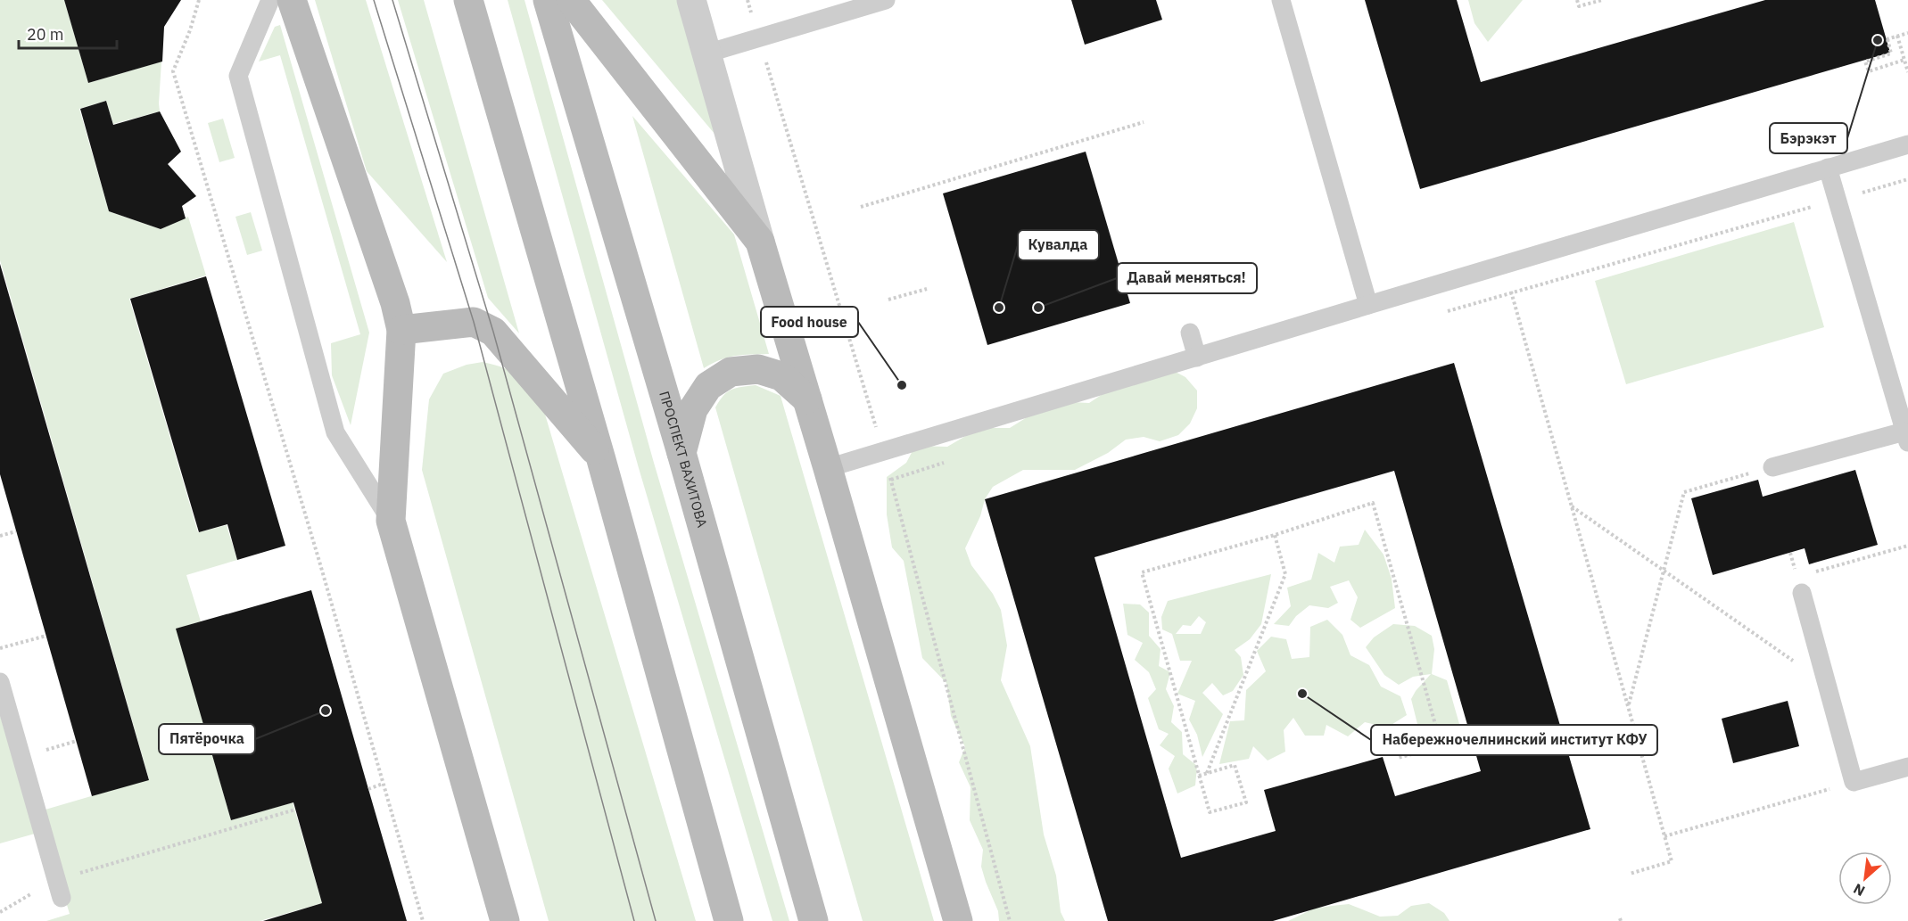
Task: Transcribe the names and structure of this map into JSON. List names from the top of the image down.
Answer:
{
  "streets": {
    "main road": ["ПРОСПЕКТ ВАХИТОВА"]
  },
  "places": [
    "Бэрэкэт",
    "Кувалда",
    "Давай меняться!",
    "Food house",
    "Набережночелнинский институт КФУ",
    "Пятёрочка"
  ],
  "scale_bar": "20 m",
  "north": "bottom left"
}
